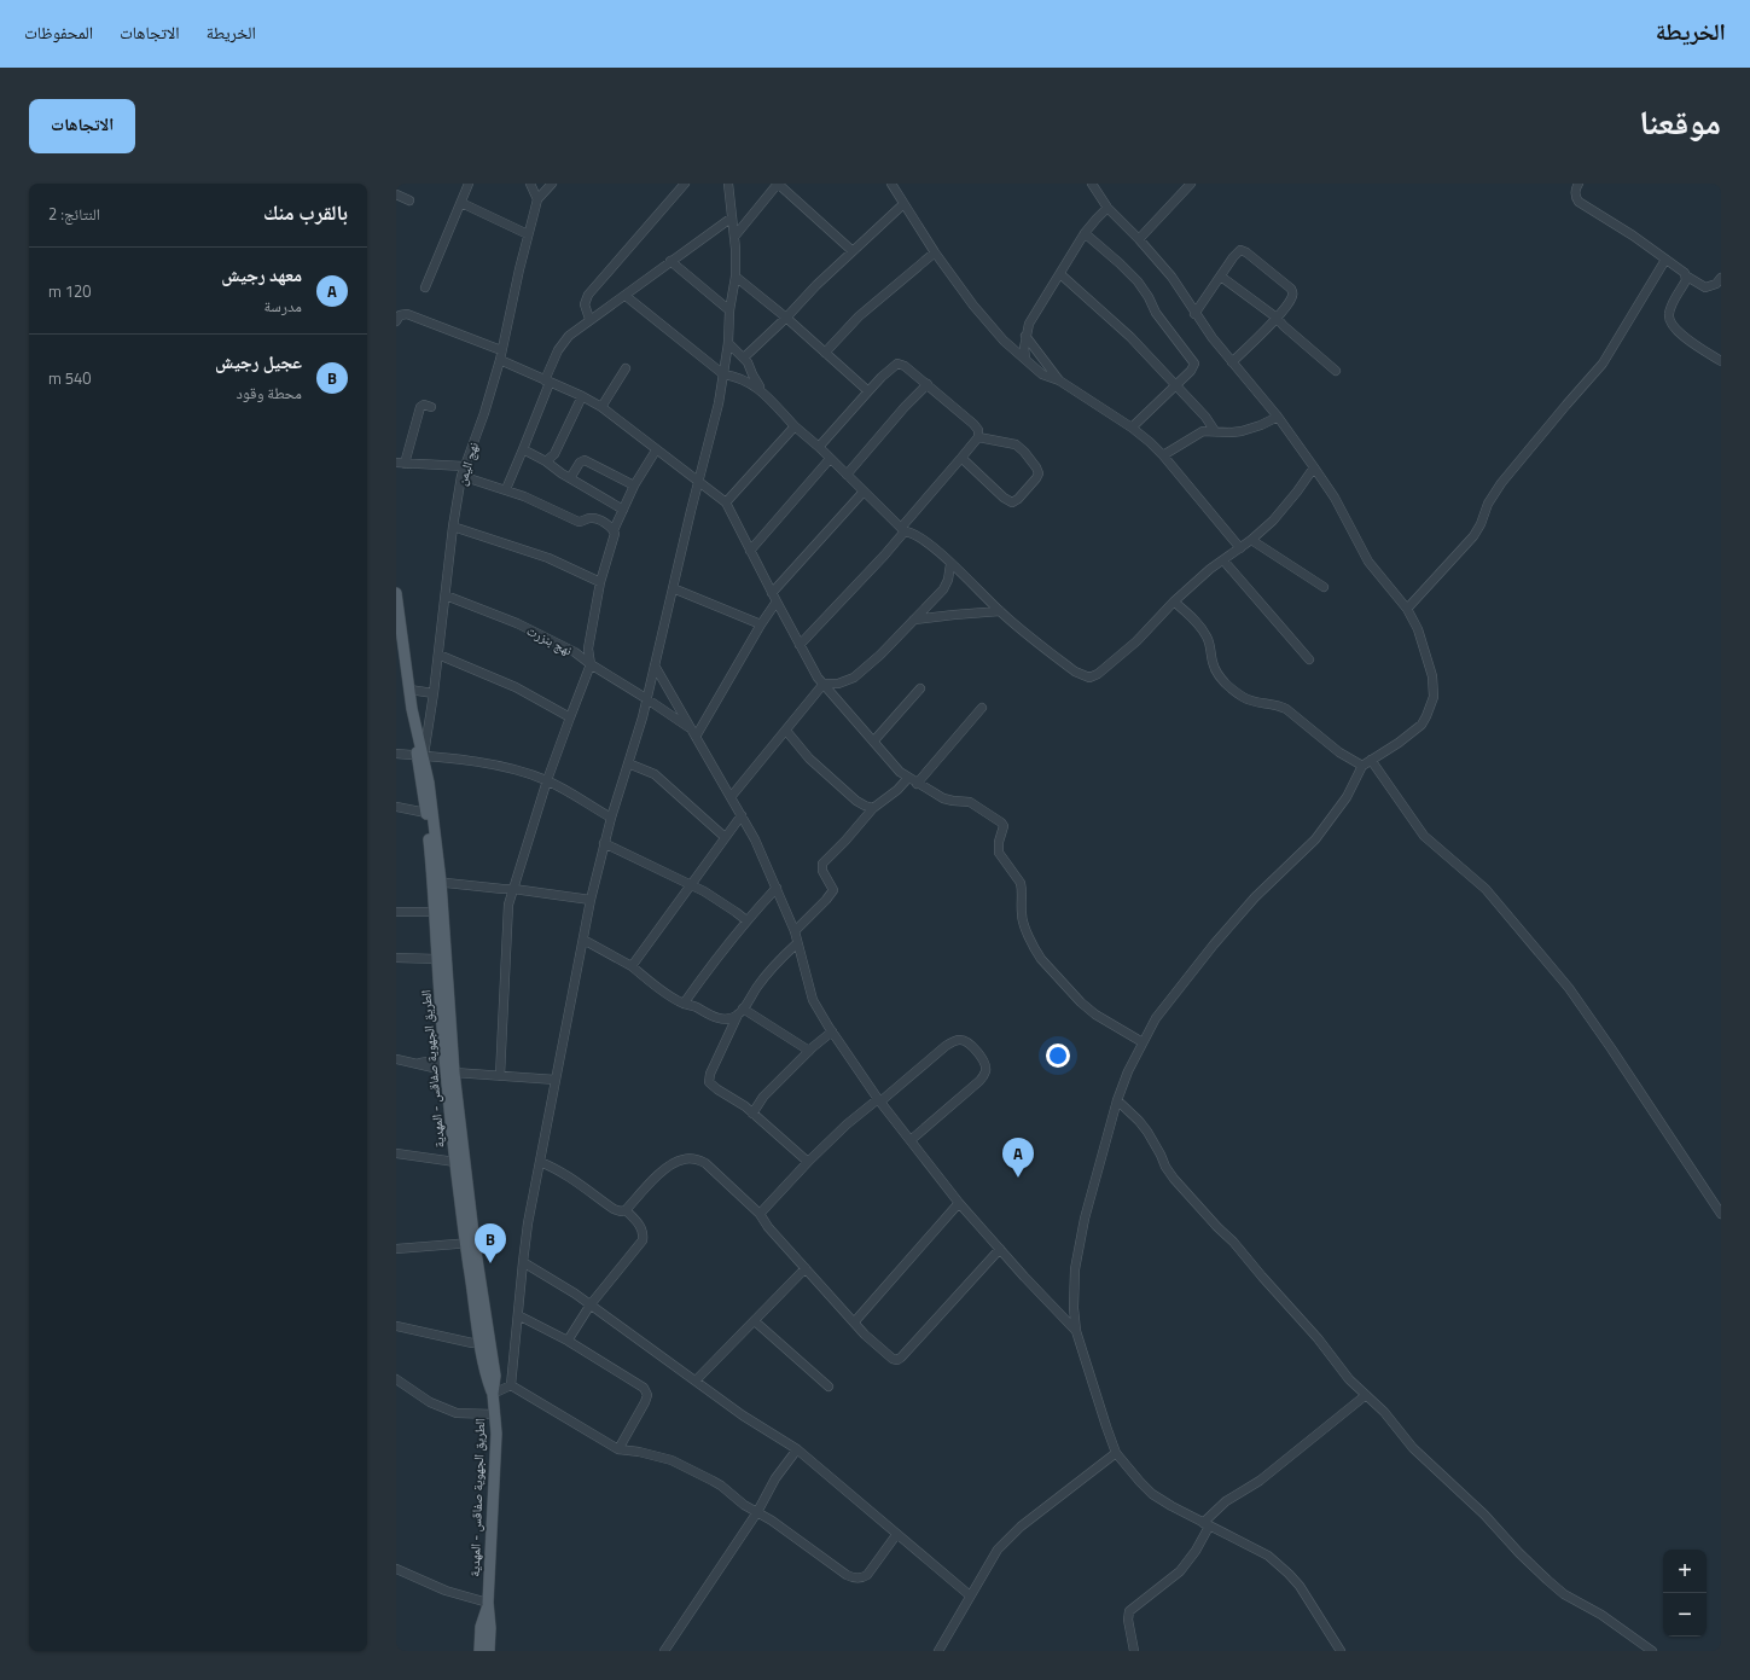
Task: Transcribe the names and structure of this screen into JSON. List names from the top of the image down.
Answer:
{
  "streets": {
    "main road": ["الطريق الجهوية صفاقس - المهدية"],
    "street": ["نهج اليمن", "نهج بنزرت"]
  },
  "crossings": [
    ["نهج اليمن", "نهج بنزرت"],
    ["نهج اليمن", "الطريق الجهوية صفاقس - المهدية"]
  ],
  "page": {
    "header": "الخريطة",
    "nav": ["الخريطة", "الاتجاهات", "المحفوظات"],
    "title": "موقعنا",
    "buttons": "الاتجاهات",
    "heading": ["بالقرب منك", "النتائج: 2"],
    "list": [
      {
        "mark": "A",
        "name": "معهد رجيش",
        "note": "مدرسة",
        "value": "120 m"
      },
      {
        "mark": "B",
        "name": "عجيل رجيش",
        "note": "محطة وقود",
        "value": "540 m"
      }
    ],
    "pins": ["A", "B"],
    "map_buttons": ["+", "−"]
  }
}
